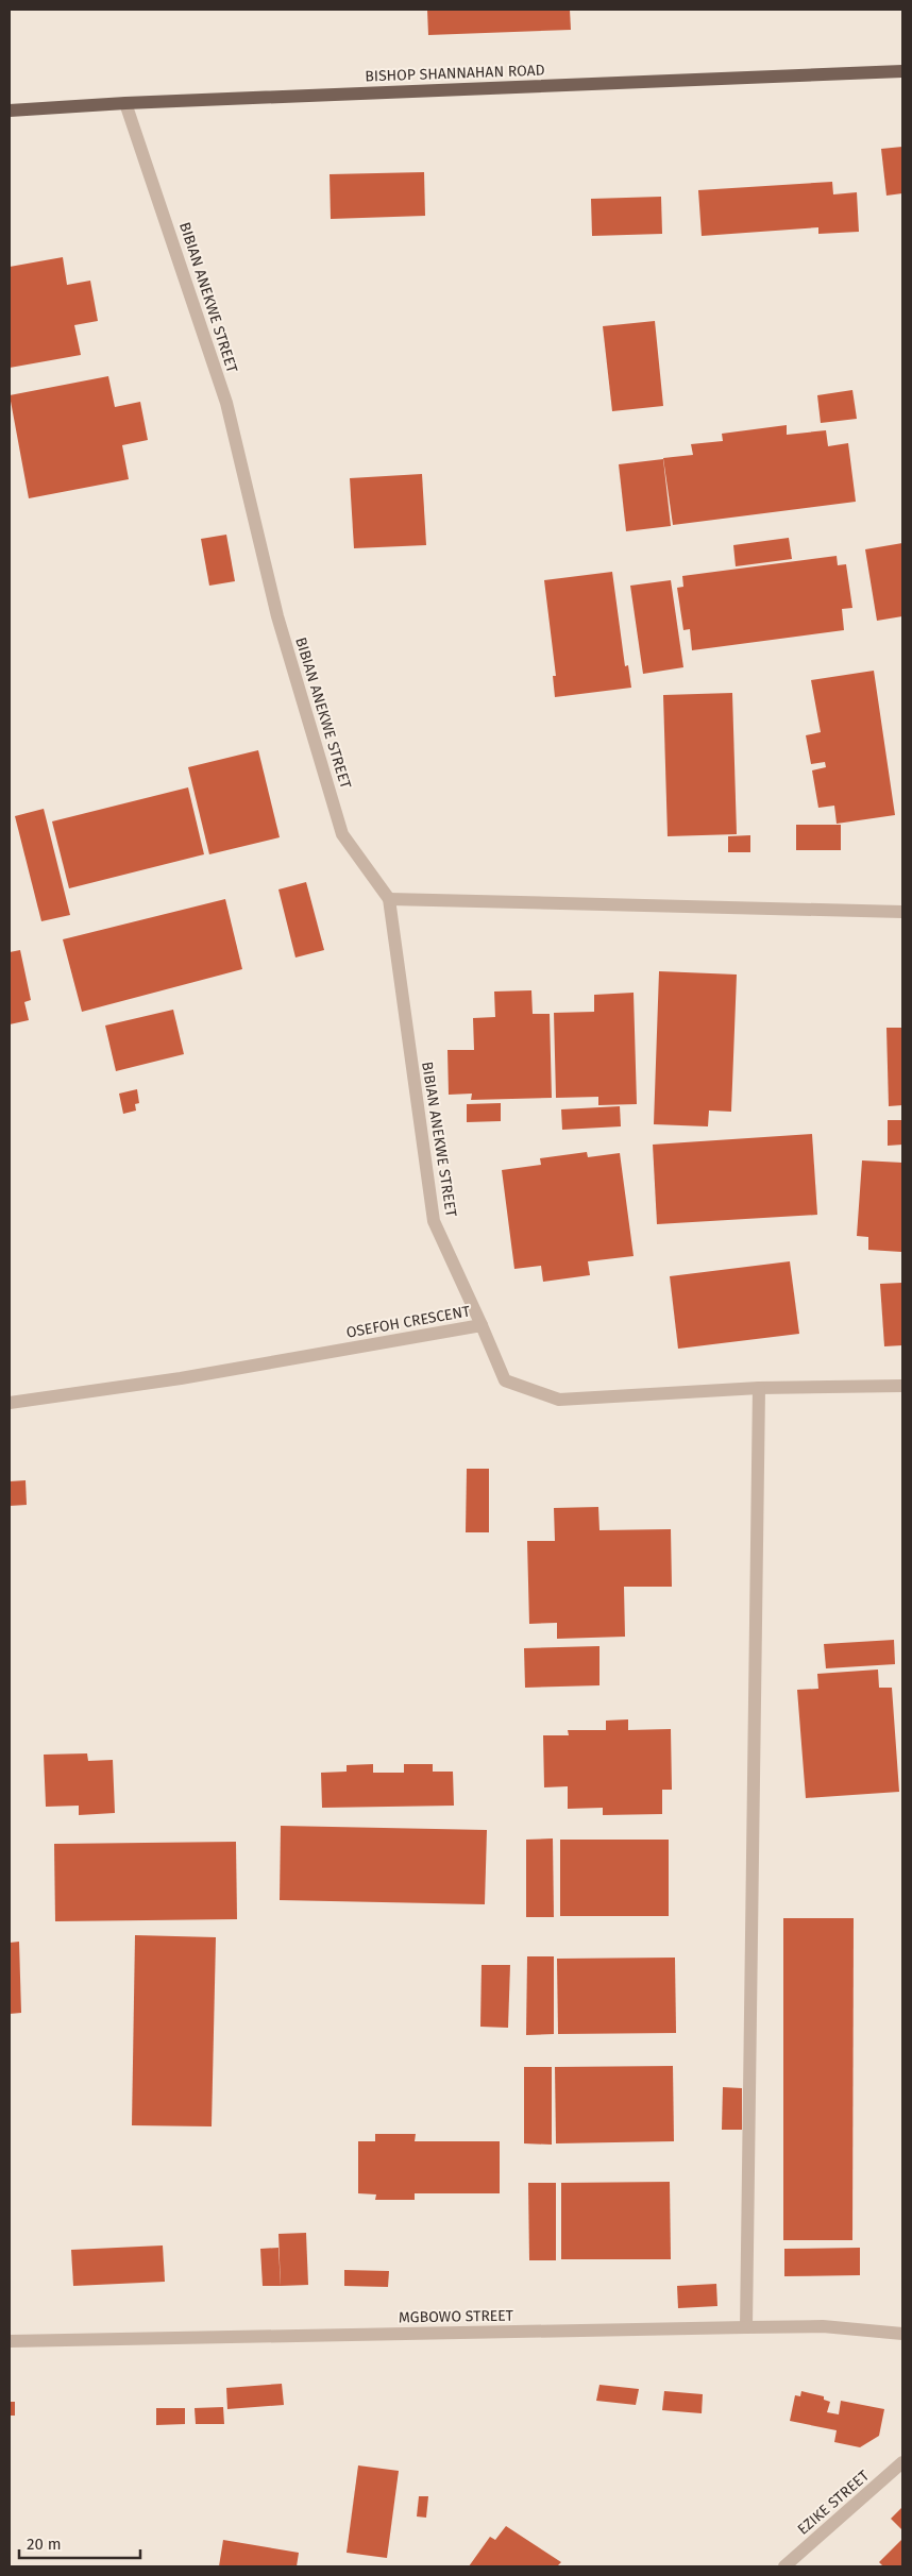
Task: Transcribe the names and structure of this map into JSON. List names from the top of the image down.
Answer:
{
  "streets": {
    "main road": ["BISHOP SHANNAHAN ROAD"],
    "street": [
      "BIBIAN ANEKWE STREET",
      "OSEFOH CRESCENT",
      "MGBOWO STREET",
      "EZIKE STREET"
    ]
  },
  "crossings": [
    ["BISHOP SHANNAHAN ROAD", "BIBIAN ANEKWE STREET"],
    ["BIBIAN ANEKWE STREET", "OSEFOH CRESCENT"]
  ],
  "scale_bar": "20 m"
}
